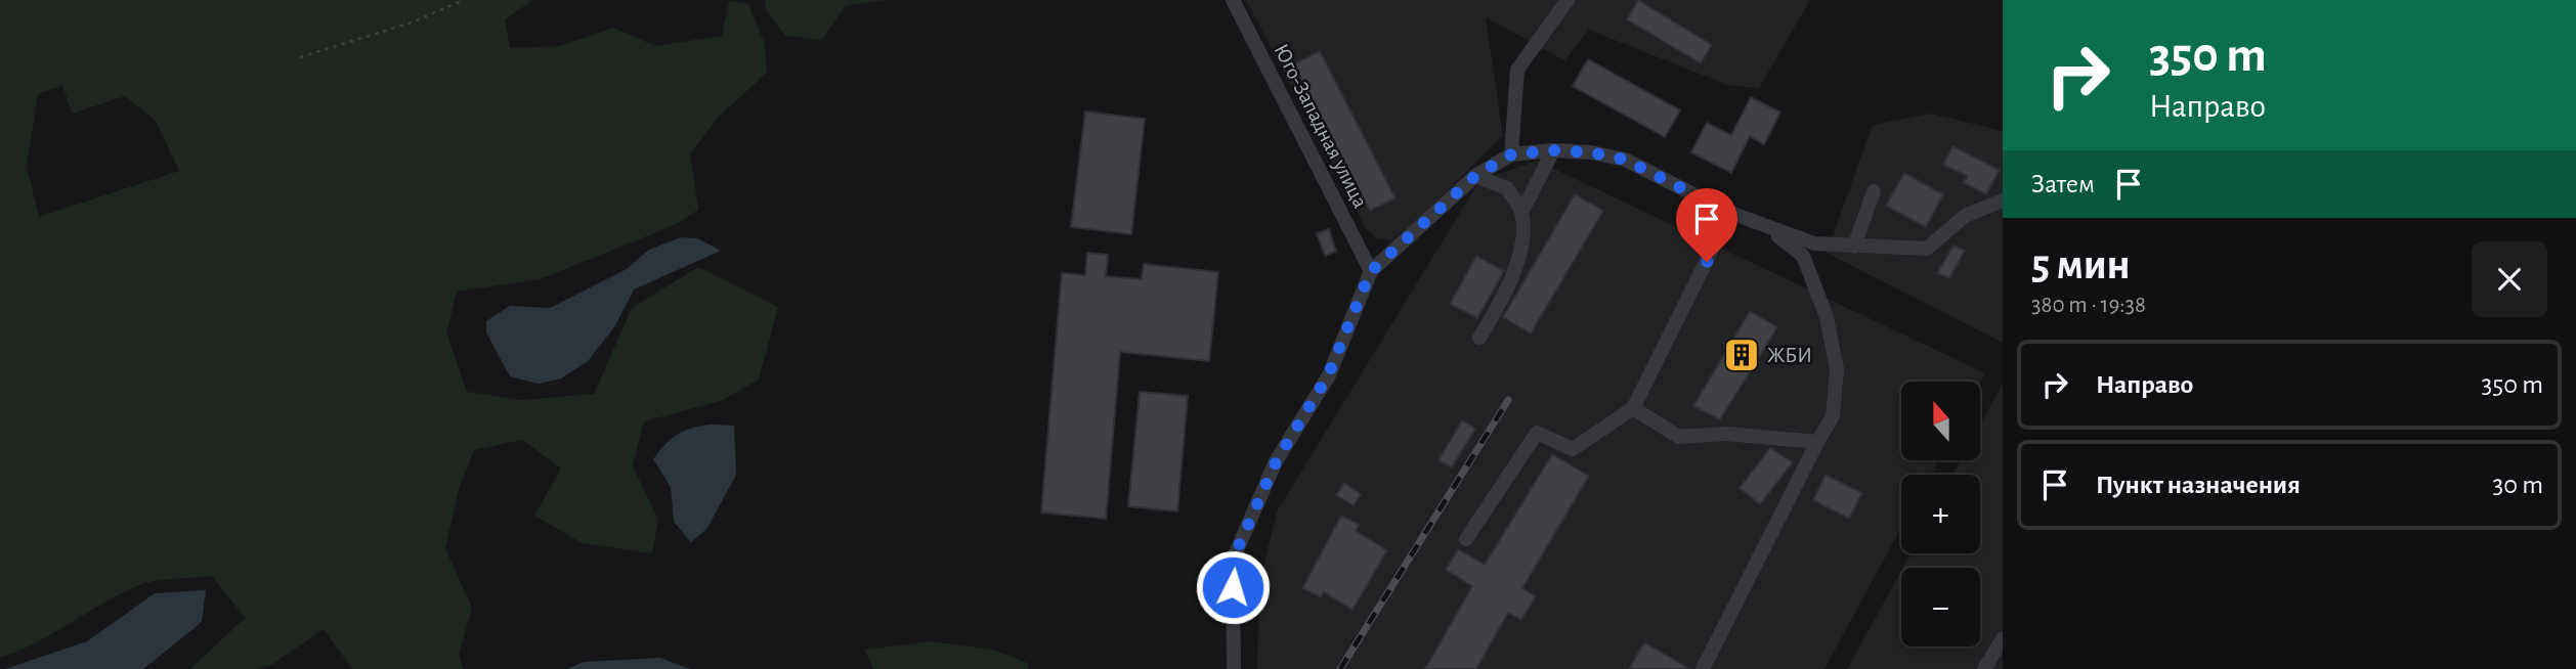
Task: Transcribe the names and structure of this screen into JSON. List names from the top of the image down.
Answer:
{
  "streets": {
    "street": ["Юго-Западная улица"]
  },
  "places": {
    "building": ["ЖБИ"]
  },
  "north": "top",
  "page": {
    "turn": ["350 m", "Направо"],
    "then": "Затем",
    "heading": ["5 мин", "380 m · 19:38"],
    "list": [
      {
        "name": "Направо",
        "value": "350 m"
      },
      {
        "name": "Пункт назначения",
        "value": "30 m"
      }
    ],
    "map_buttons": ["+", "−"]
  }
}
